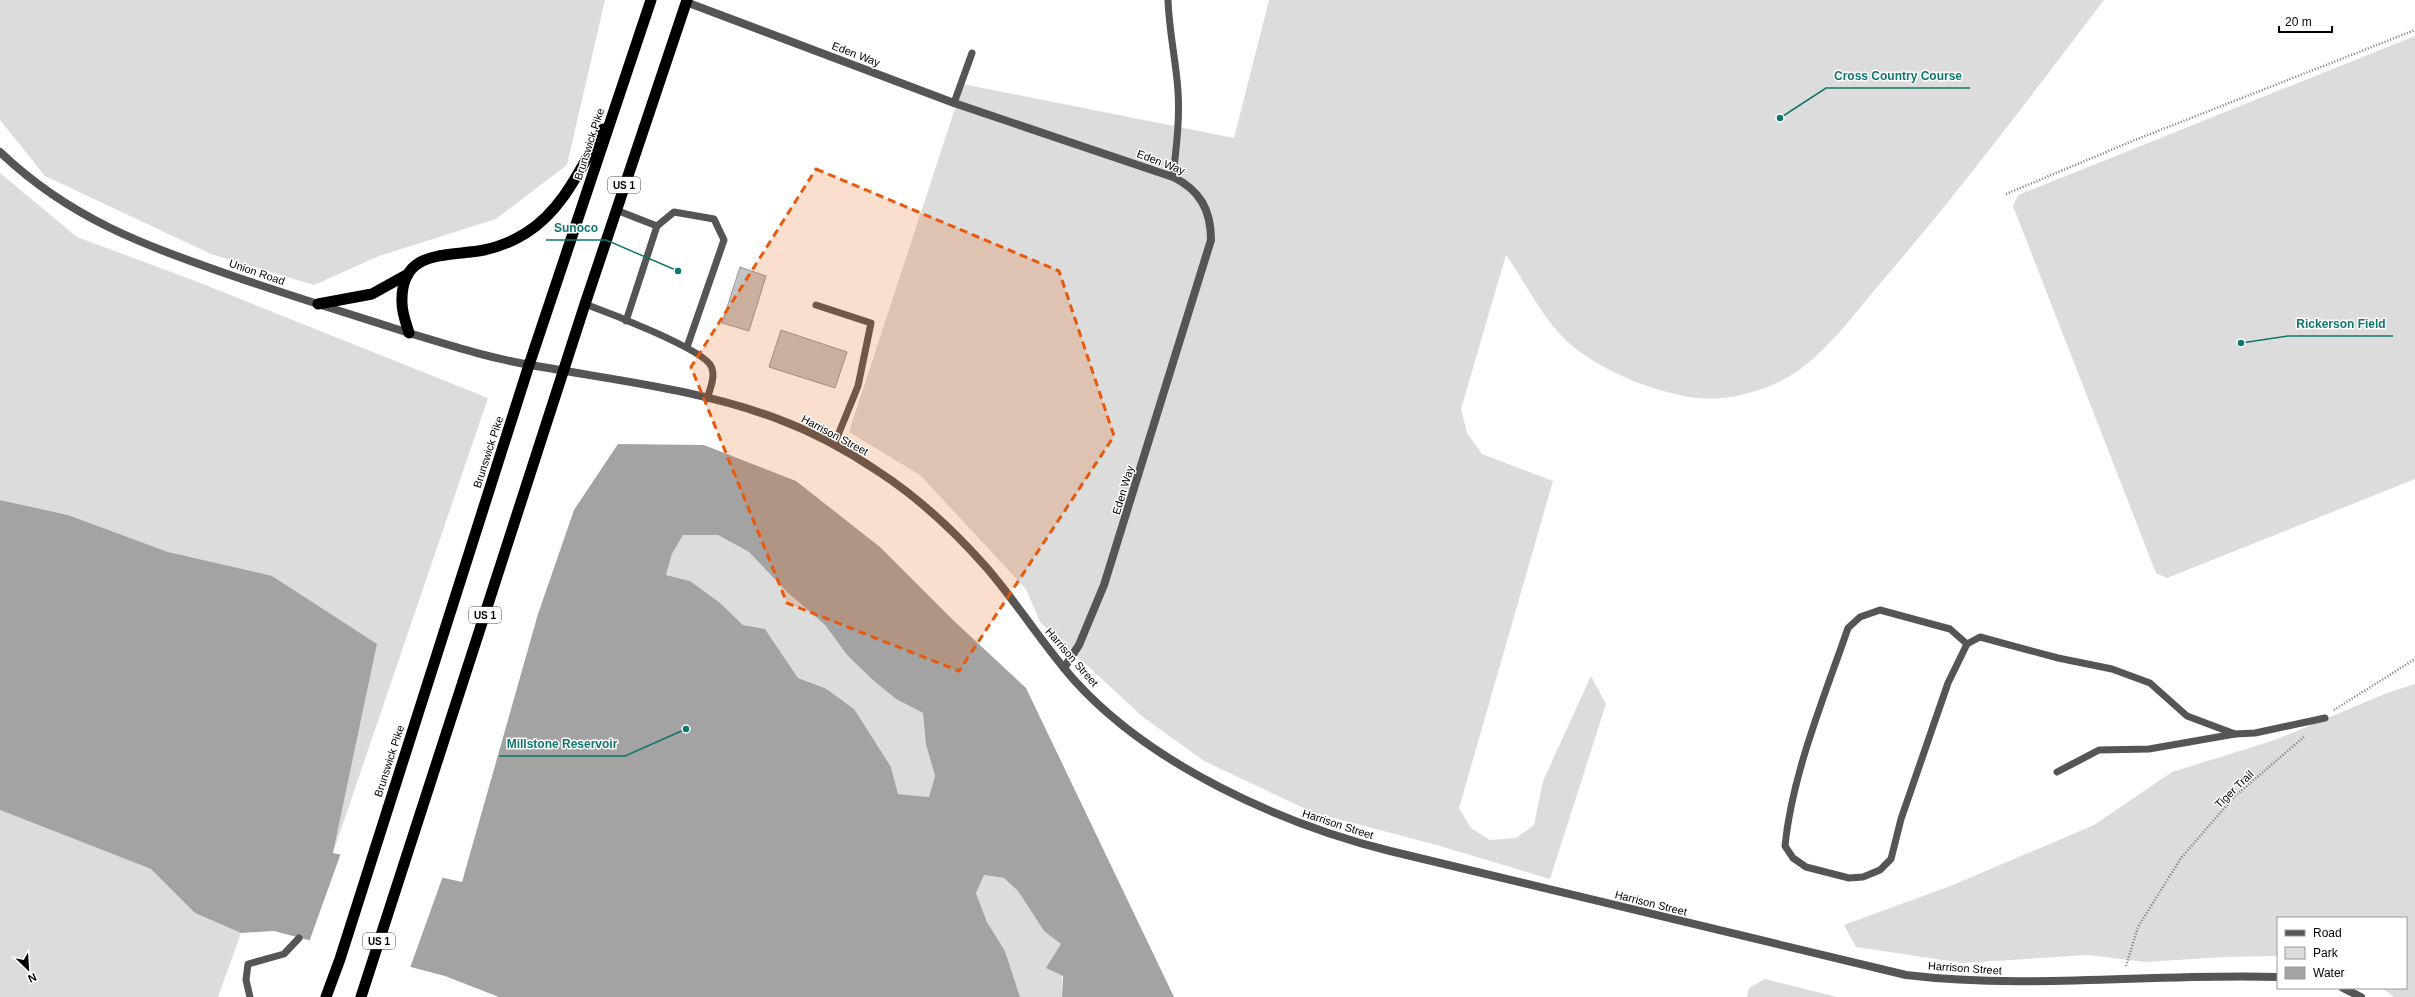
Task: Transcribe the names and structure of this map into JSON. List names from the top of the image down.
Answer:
{
  "streets": {
    "highway": ["Brunswick Pike", "US 1"],
    "street": ["Eden Way", "Union Road", "Harrison Street"],
    "path": ["Tiger Trail"]
  },
  "crossings": [
    ["Eden Way", "US 1"],
    ["Eden Way", "Harrison Street"],
    ["Brunswick Pike", "Union Road"],
    ["Brunswick Pike", "Harrison Street"],
    ["US 1", "Harrison Street"],
    ["Union Road", "Harrison Street"],
    ["Harrison Street", "Tiger Trail"]
  ],
  "places": [
    "Cross Country Course",
    "Sunoco",
    "Rickerson Field",
    "Millstone Reservoir"
  ],
  "legend": ["Road", "Park", "Water"],
  "scale_bar": "20 m",
  "north": "bottom right"
}
